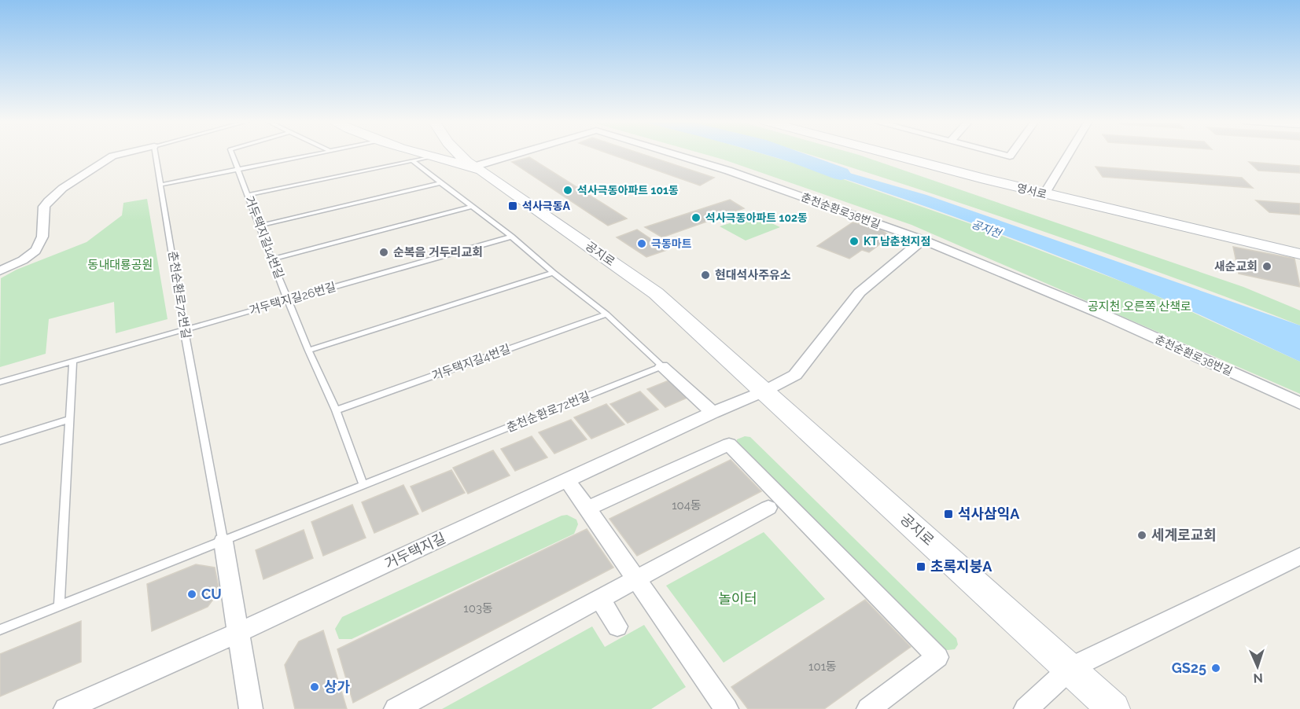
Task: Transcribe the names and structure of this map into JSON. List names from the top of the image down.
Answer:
{
  "streets": {
    "street": [
      "영서로",
      "춘천순환로38번길",
      "공지로",
      "춘천순환로72번길",
      "거두택지길"
    ],
    "lane": ["거두택지길14번길", "거두택지길26번길", "거두택지길4번길"]
  },
  "crossings": [
    ["춘천순환로38번길", "공지로"],
    ["거두택지길14번길", "춘천순환로72번길"],
    ["거두택지길14번길", "거두택지길26번길"],
    ["거두택지길14번길", "거두택지길4번길"],
    ["공지로", "거두택지길"],
    ["춘천순환로72번길", "거두택지길26번길"],
    ["춘천순환로72번길", "거두택지길"]
  ],
  "water": ["공지천"],
  "parks": ["동내대룡공원", "공지천 오른쪽 산책로", "놀이터"],
  "places": {
    "other": [
      "석사극동아파트 101동",
      "석사극동아파트 102동",
      "KT 남춘천지점",
      "극동마트",
      "순복음 거두리교회",
      "새순교회",
      "현대석사주유소",
      "세계로교회",
      "CU",
      "GS25",
      "상가"
    ],
    "transit": ["석사극동A", "석사삼익A", "초록지붕A"]
  },
  "house_numbers": ["104동", "103동", "101동"],
  "north": "bottom"
}
